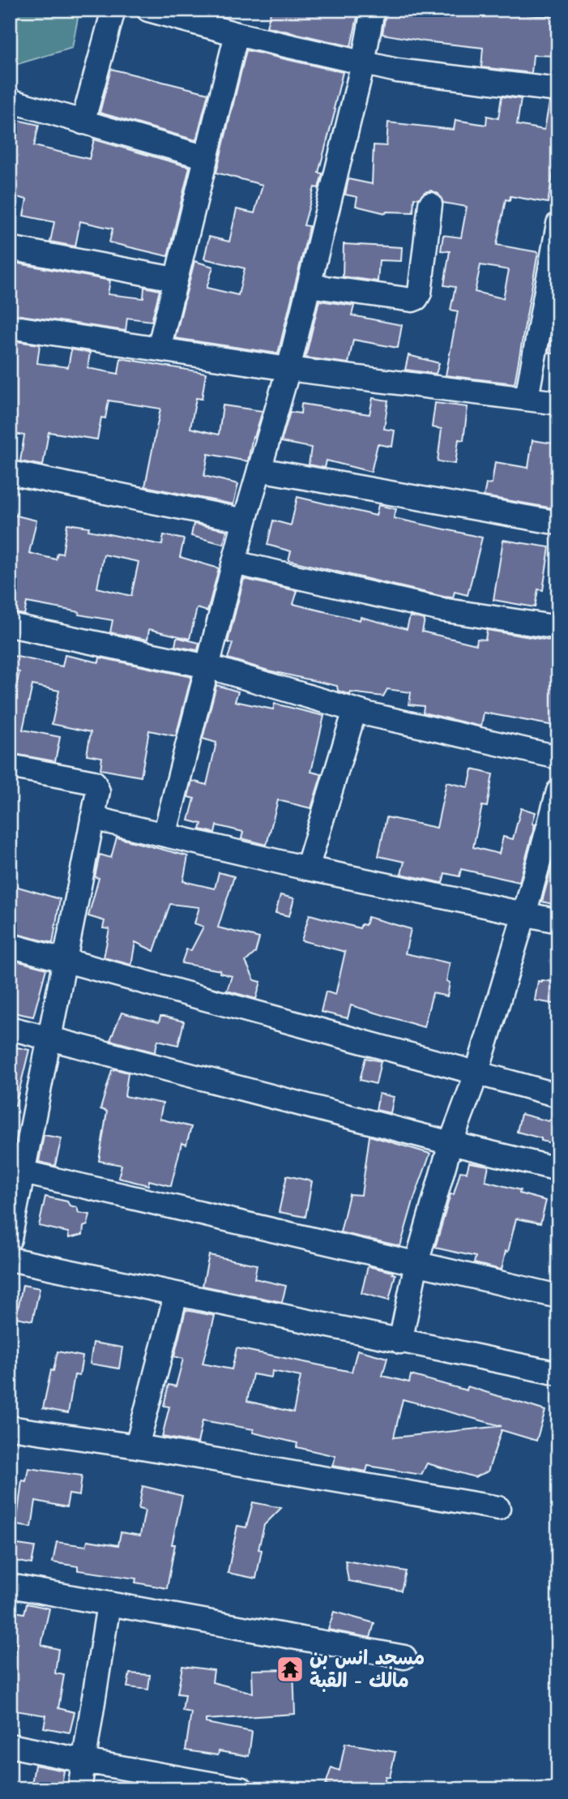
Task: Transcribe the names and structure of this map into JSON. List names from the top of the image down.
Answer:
{
  "places": {
    "temple": ["مسجد انس بن مالك - القبة"]
  }
}
